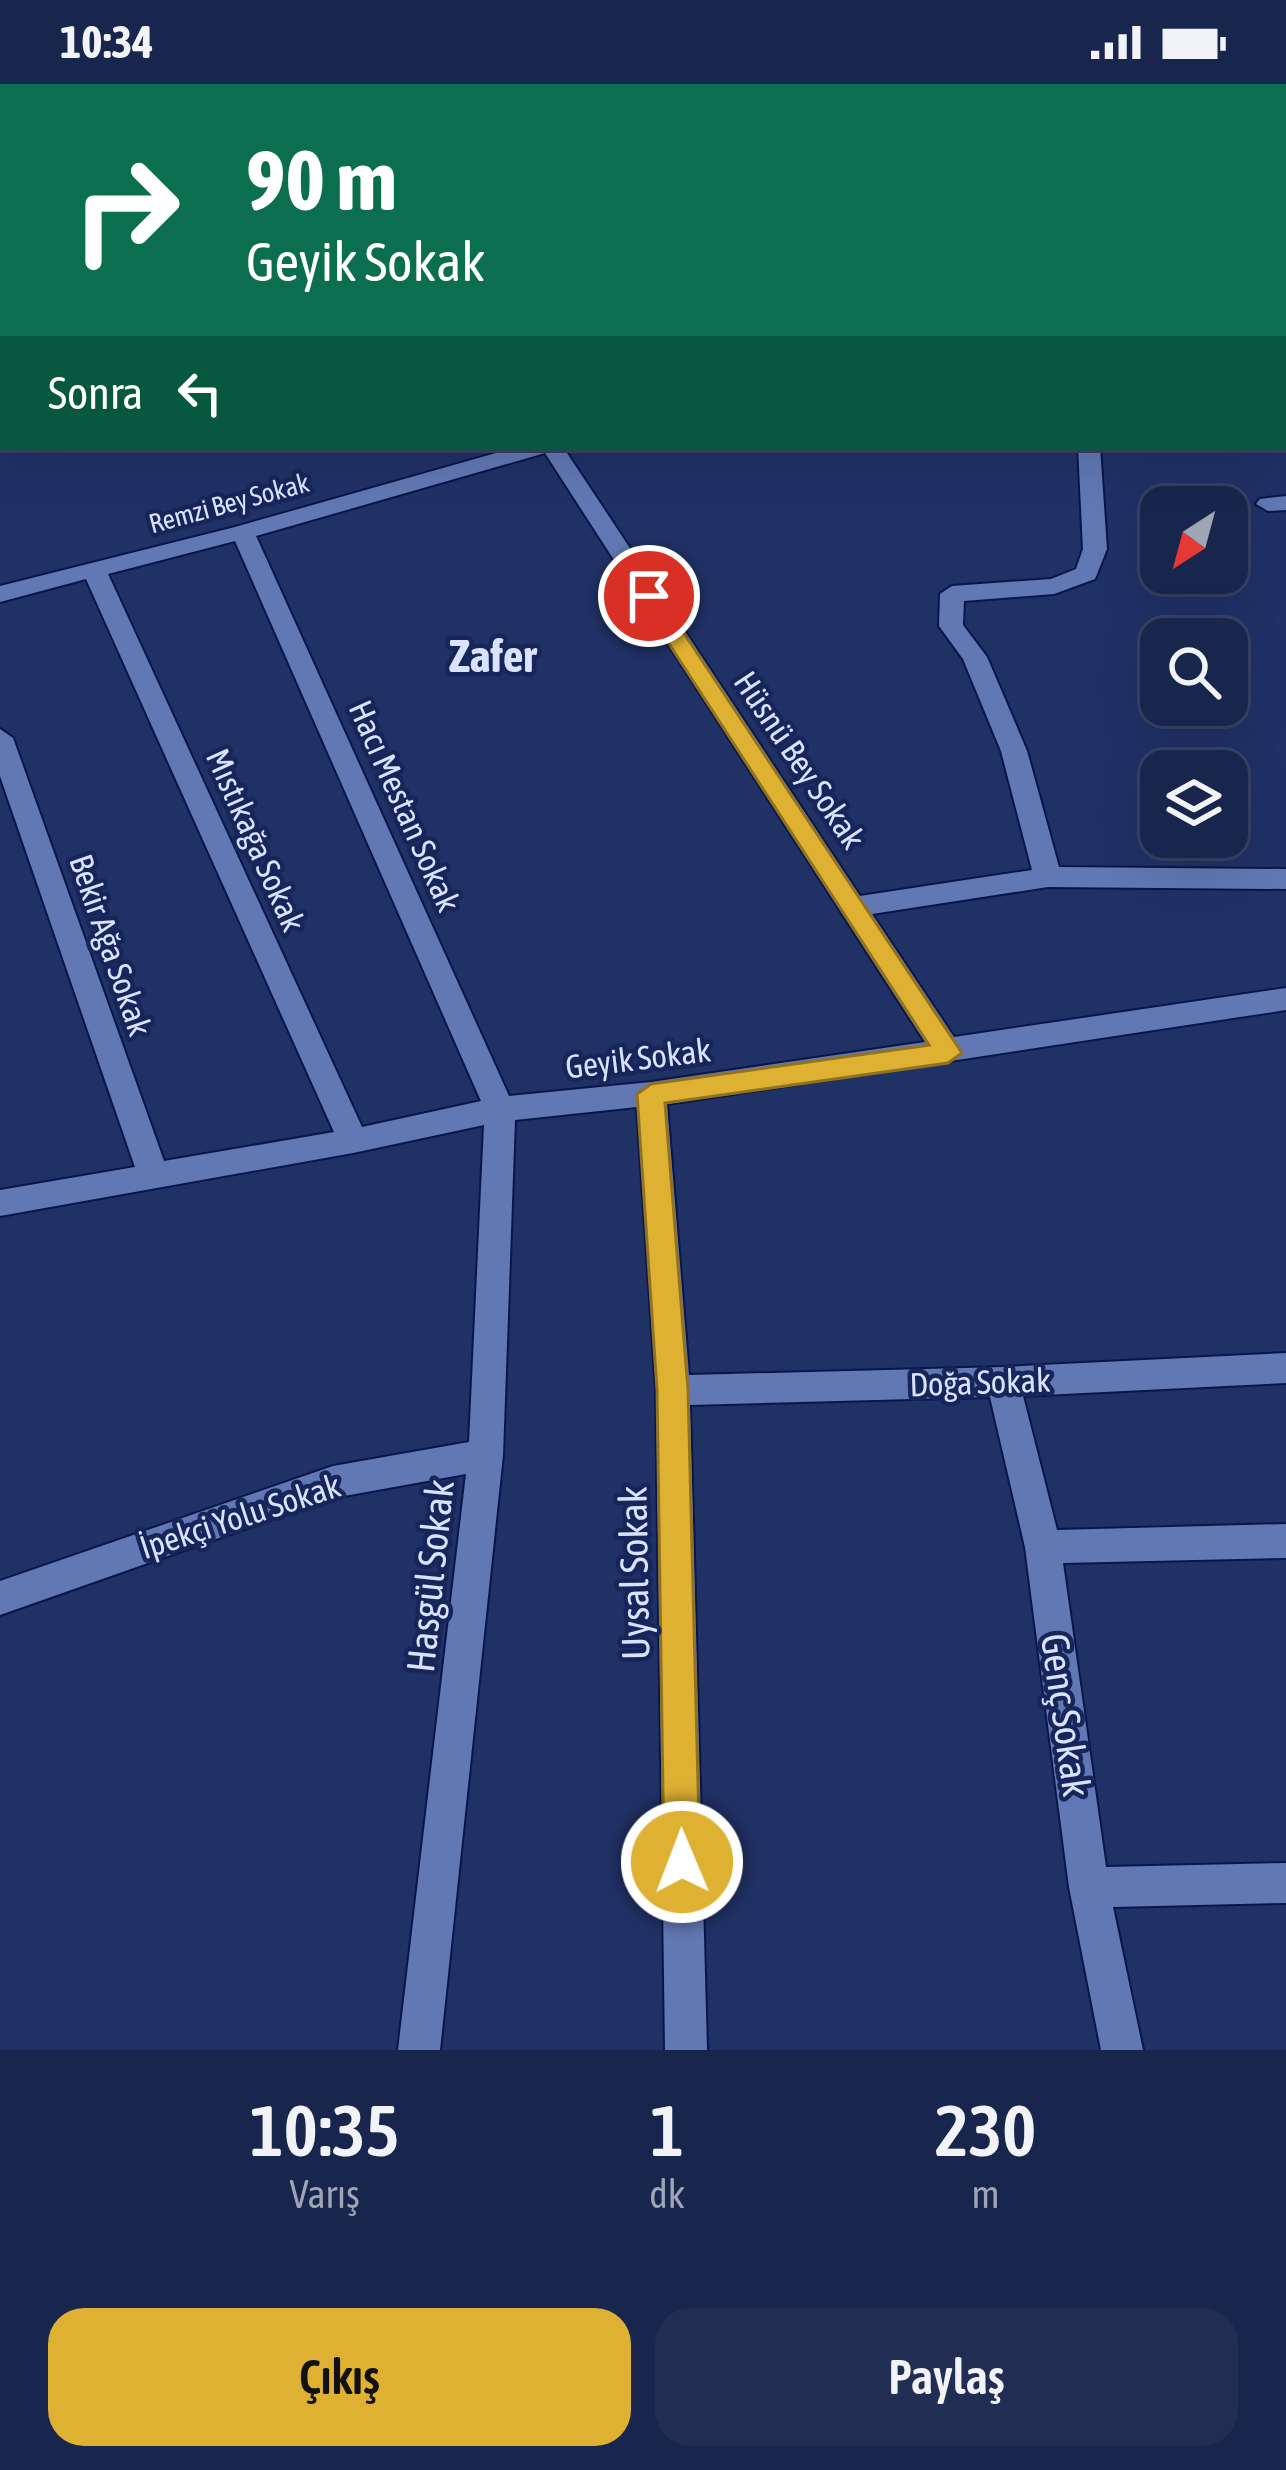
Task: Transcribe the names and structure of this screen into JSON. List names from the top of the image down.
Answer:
{
  "streets": {
    "street": [
      "Remzi Bey Sokak",
      "Hüsnü Bey Sokak",
      "Hacı Mestan Sokak",
      "Mıstıkağa Sokak",
      "Bekir Ağa Sokak",
      "Geyik Sokak",
      "Doğa Sokak",
      "İpekçi Yolu Sokak",
      "Uysal Sokak",
      "Hasgül Sokak",
      "Genç Sokak"
    ]
  },
  "crossings": [
    ["Remzi Bey Sokak", "Hacı Mestan Sokak"],
    ["Remzi Bey Sokak", "Mıstıkağa Sokak"],
    ["Hüsnü Bey Sokak", "Geyik Sokak"],
    ["Hacı Mestan Sokak", "Geyik Sokak"],
    ["Hacı Mestan Sokak", "Hasgül Sokak"],
    ["Mıstıkağa Sokak", "Geyik Sokak"],
    ["Bekir Ağa Sokak", "Geyik Sokak"],
    ["Geyik Sokak", "Uysal Sokak"],
    ["Geyik Sokak", "Hasgül Sokak"],
    ["Doğa Sokak", "Uysal Sokak"],
    ["Doğa Sokak", "Genç Sokak"],
    ["İpekçi Yolu Sokak", "Hasgül Sokak"]
  ],
  "districts": ["Zafer"],
  "north": "bottom left",
  "page": {
    "status": "10:34",
    "turn": ["90 m", "Geyik Sokak"],
    "then": "Sonra",
    "eta": [
      "10:35",
      "Varış",
      "1",
      "dk",
      "230",
      "m"
    ],
    "buttons": ["Çıkış", "Paylaş"]
  }
}
